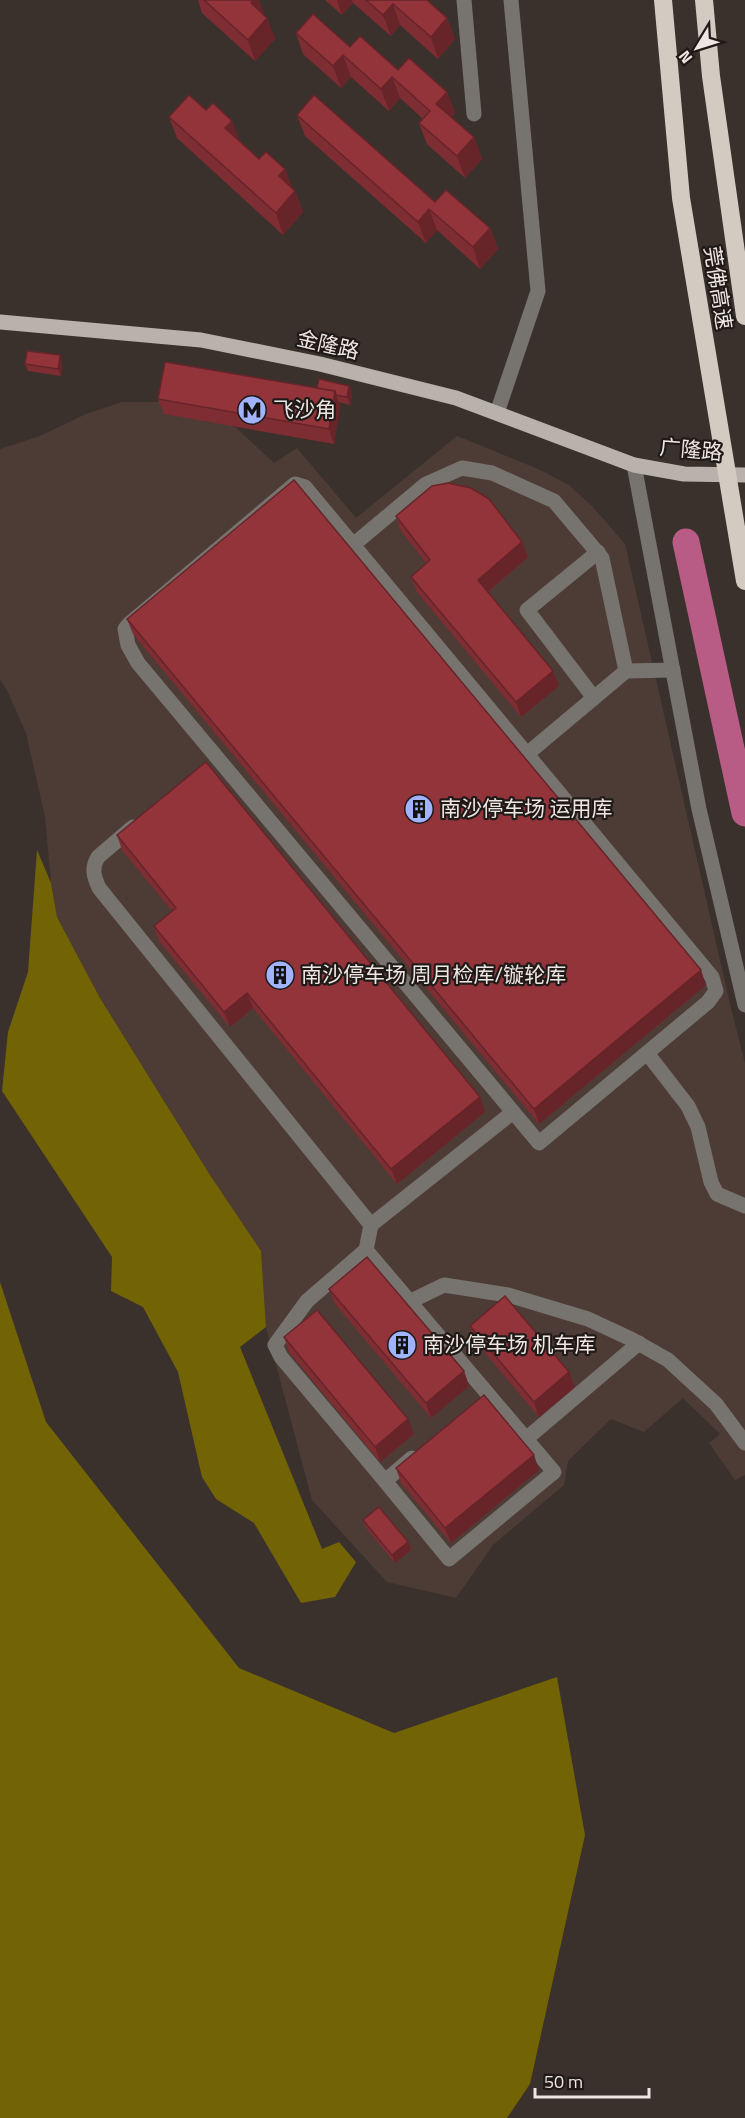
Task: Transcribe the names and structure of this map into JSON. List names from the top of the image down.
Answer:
{
  "streets": {
    "highway": ["莞佛高速"],
    "main road": ["金隆路", "广隆路"]
  },
  "crossings": [
    ["金隆路", "广隆路"]
  ],
  "places": {
    "metro station": ["飞沙角"],
    "building": ["南沙停车场 运用库", "南沙停车场 周月检库/镟轮库", "南沙停车场 机车库"]
  },
  "scale_bar": "50 m",
  "north": "bottom left"
}
